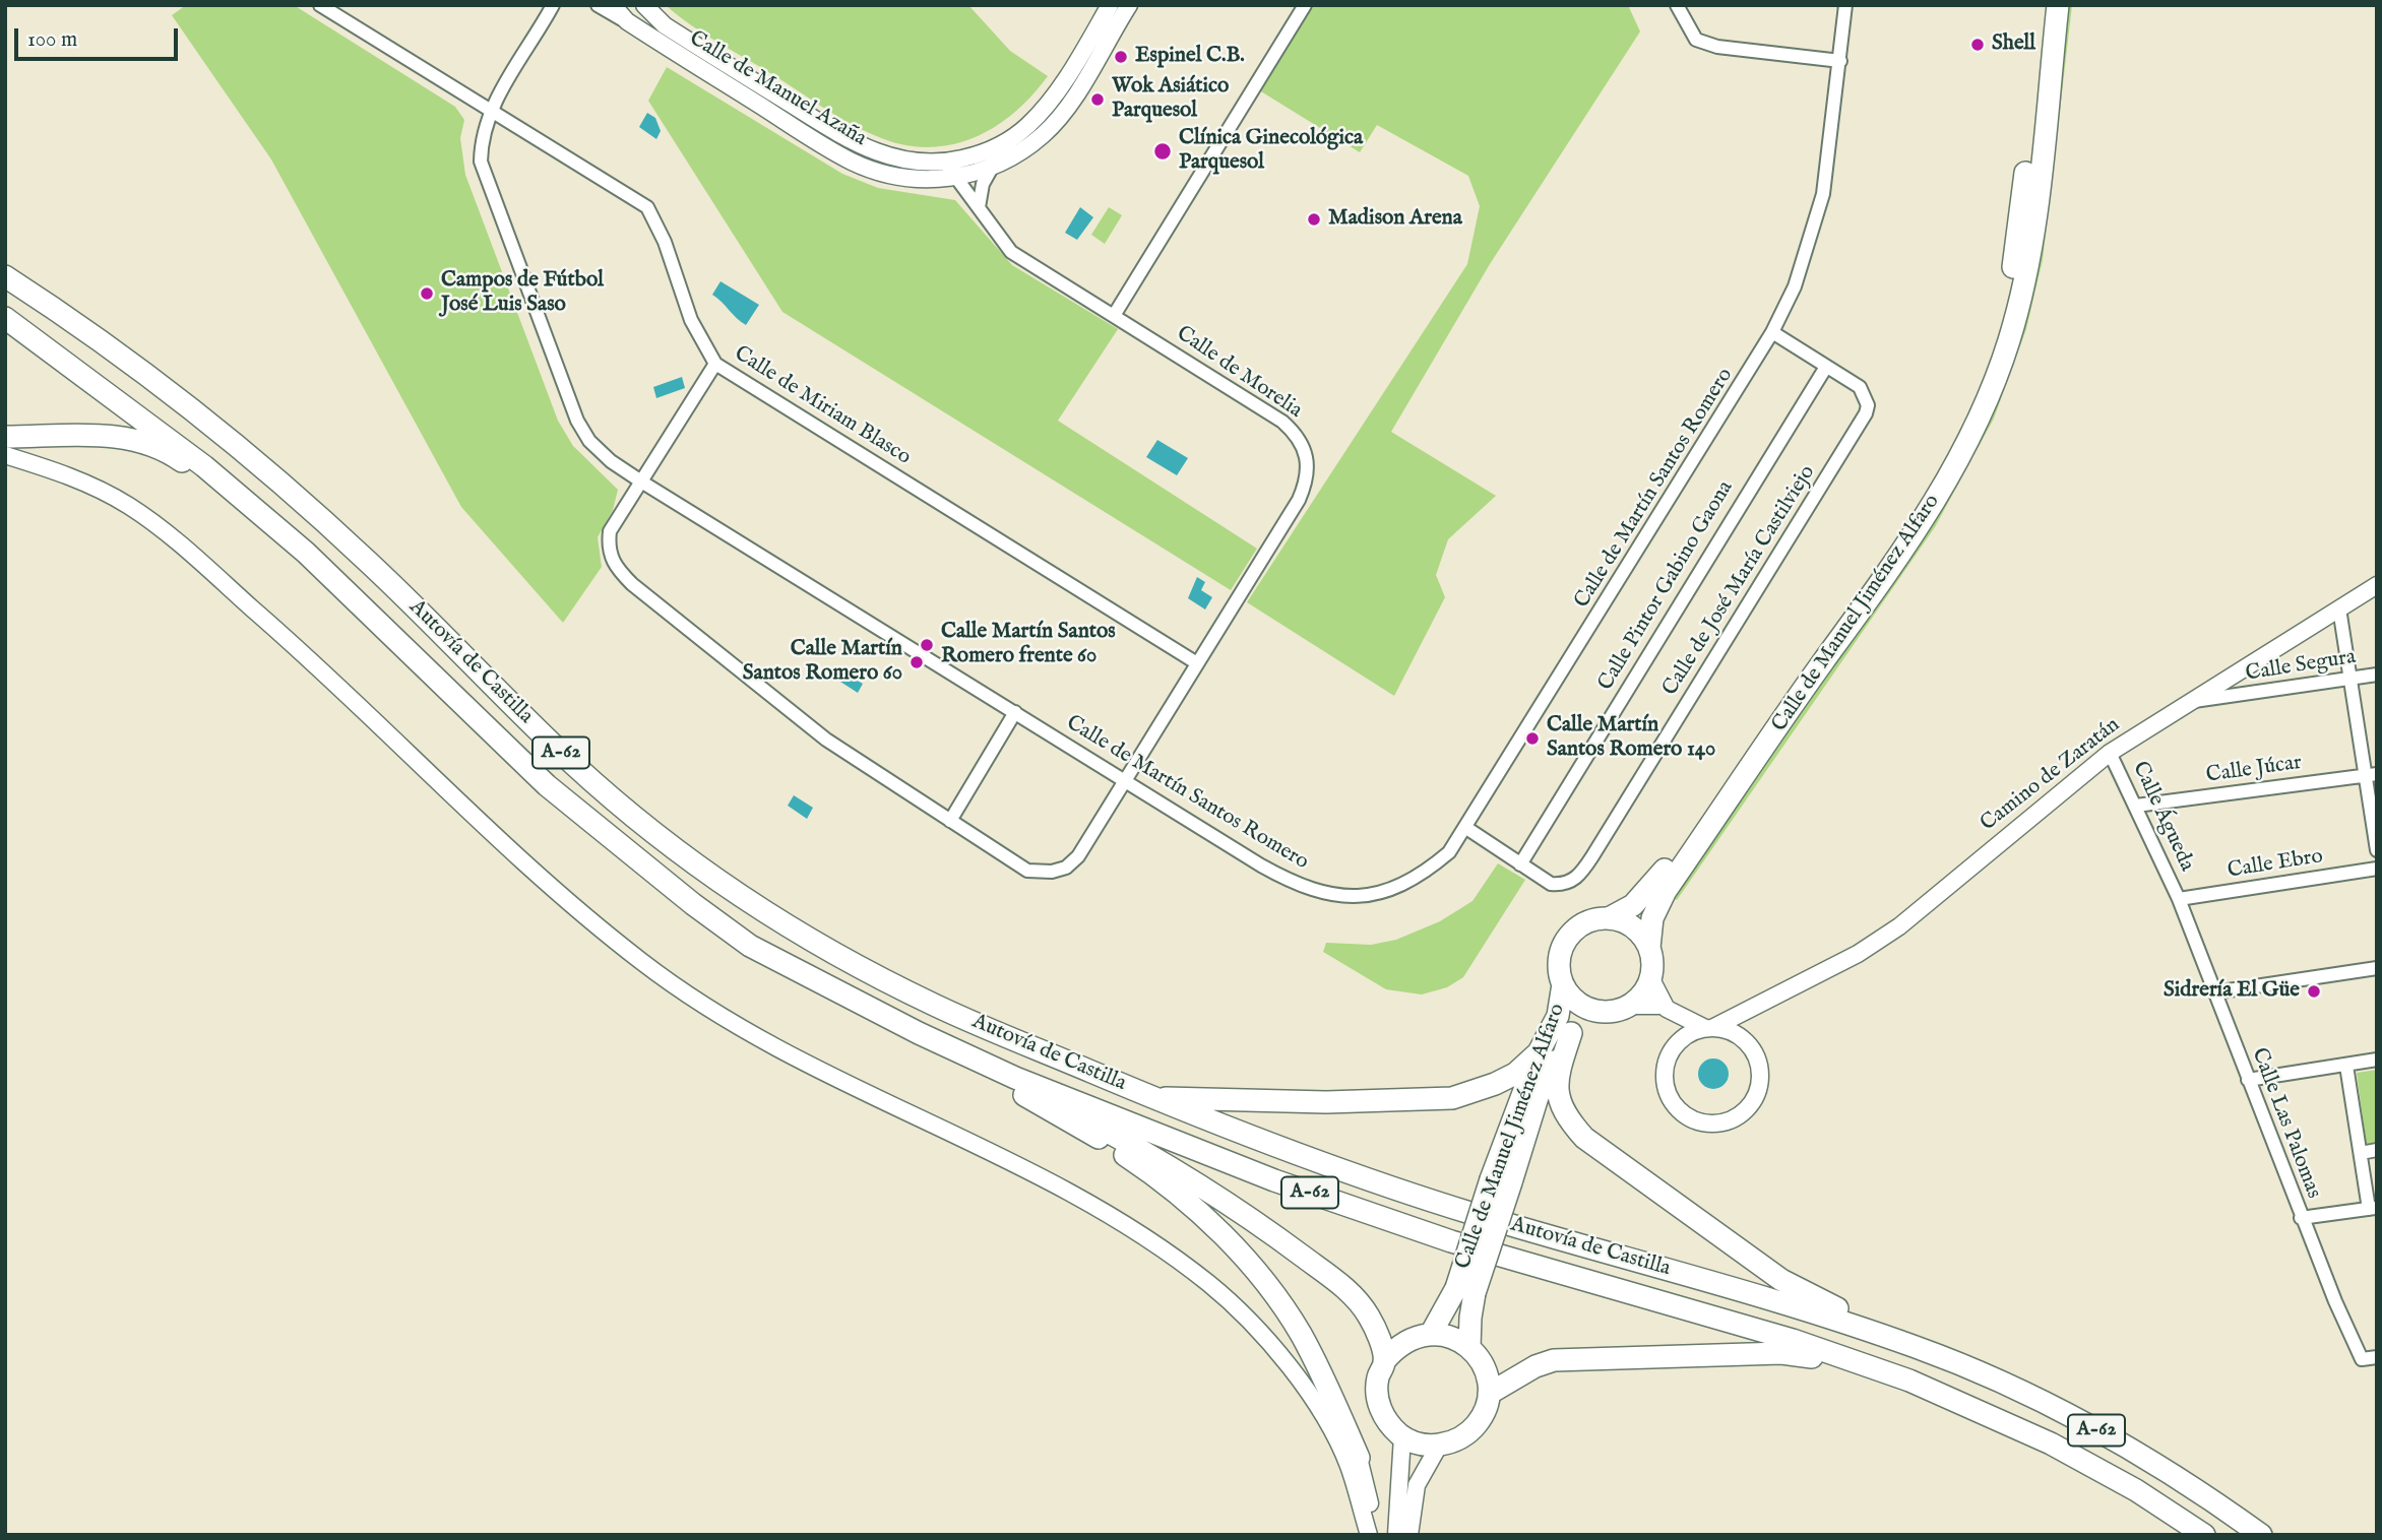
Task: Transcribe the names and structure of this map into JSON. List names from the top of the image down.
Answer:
{
  "streets": {
    "highway": ["Calle de Manuel Jiménez Alfaro", "Autovía de Castilla", "A-62"],
    "street": [
      "Calle de Manuel Azaña",
      "Calle de Morelia",
      "Calle de Miriam Blasco",
      "Calle de Martín Santos Romero",
      "Calle de José María Castilviejo",
      "Calle Pintor Gabino Gaona",
      "Calle Segura",
      "Calle Júcar",
      "Camino de Zaratán",
      "Calle Águeda",
      "Calle Ebro",
      "Calle Las Palomas"
    ]
  },
  "crossings": [
    ["Calle de Manuel Azaña", "Calle de Morelia"],
    ["Calle de Morelia", "Calle de Miriam Blasco"],
    ["Calle de Morelia", "Calle de Martín Santos Romero"],
    ["Calle de Miriam Blasco", "Calle de Martín Santos Romero"],
    ["Calle de Martín Santos Romero", "Calle de José María Castilviejo"],
    ["Calle de José María Castilviejo", "Calle Pintor Gabino Gaona"],
    ["Calle Segura", "Camino de Zaratán"],
    ["Calle Júcar", "Calle Águeda"],
    ["Camino de Zaratán", "Calle Águeda"],
    ["Calle Águeda", "Calle Ebro"],
    ["Calle Águeda", "Calle Las Palomas"],
    ["Calle Ebro", "Calle Las Palomas"]
  ],
  "places": [
    "Shell",
    "Espinel C.B.",
    "Wok Asiático Parquesol",
    "Clínica Ginecológica Parquesol",
    "Madison Arena",
    "Campos de Fútbol José Luis Saso",
    "Calle Martín Santos Romero frente 60",
    "Calle Martín Santos Romero 60",
    "Calle Martín Santos Romero 140",
    "Sidrería El Güe"
  ],
  "scale_bar": "100 m"
}
